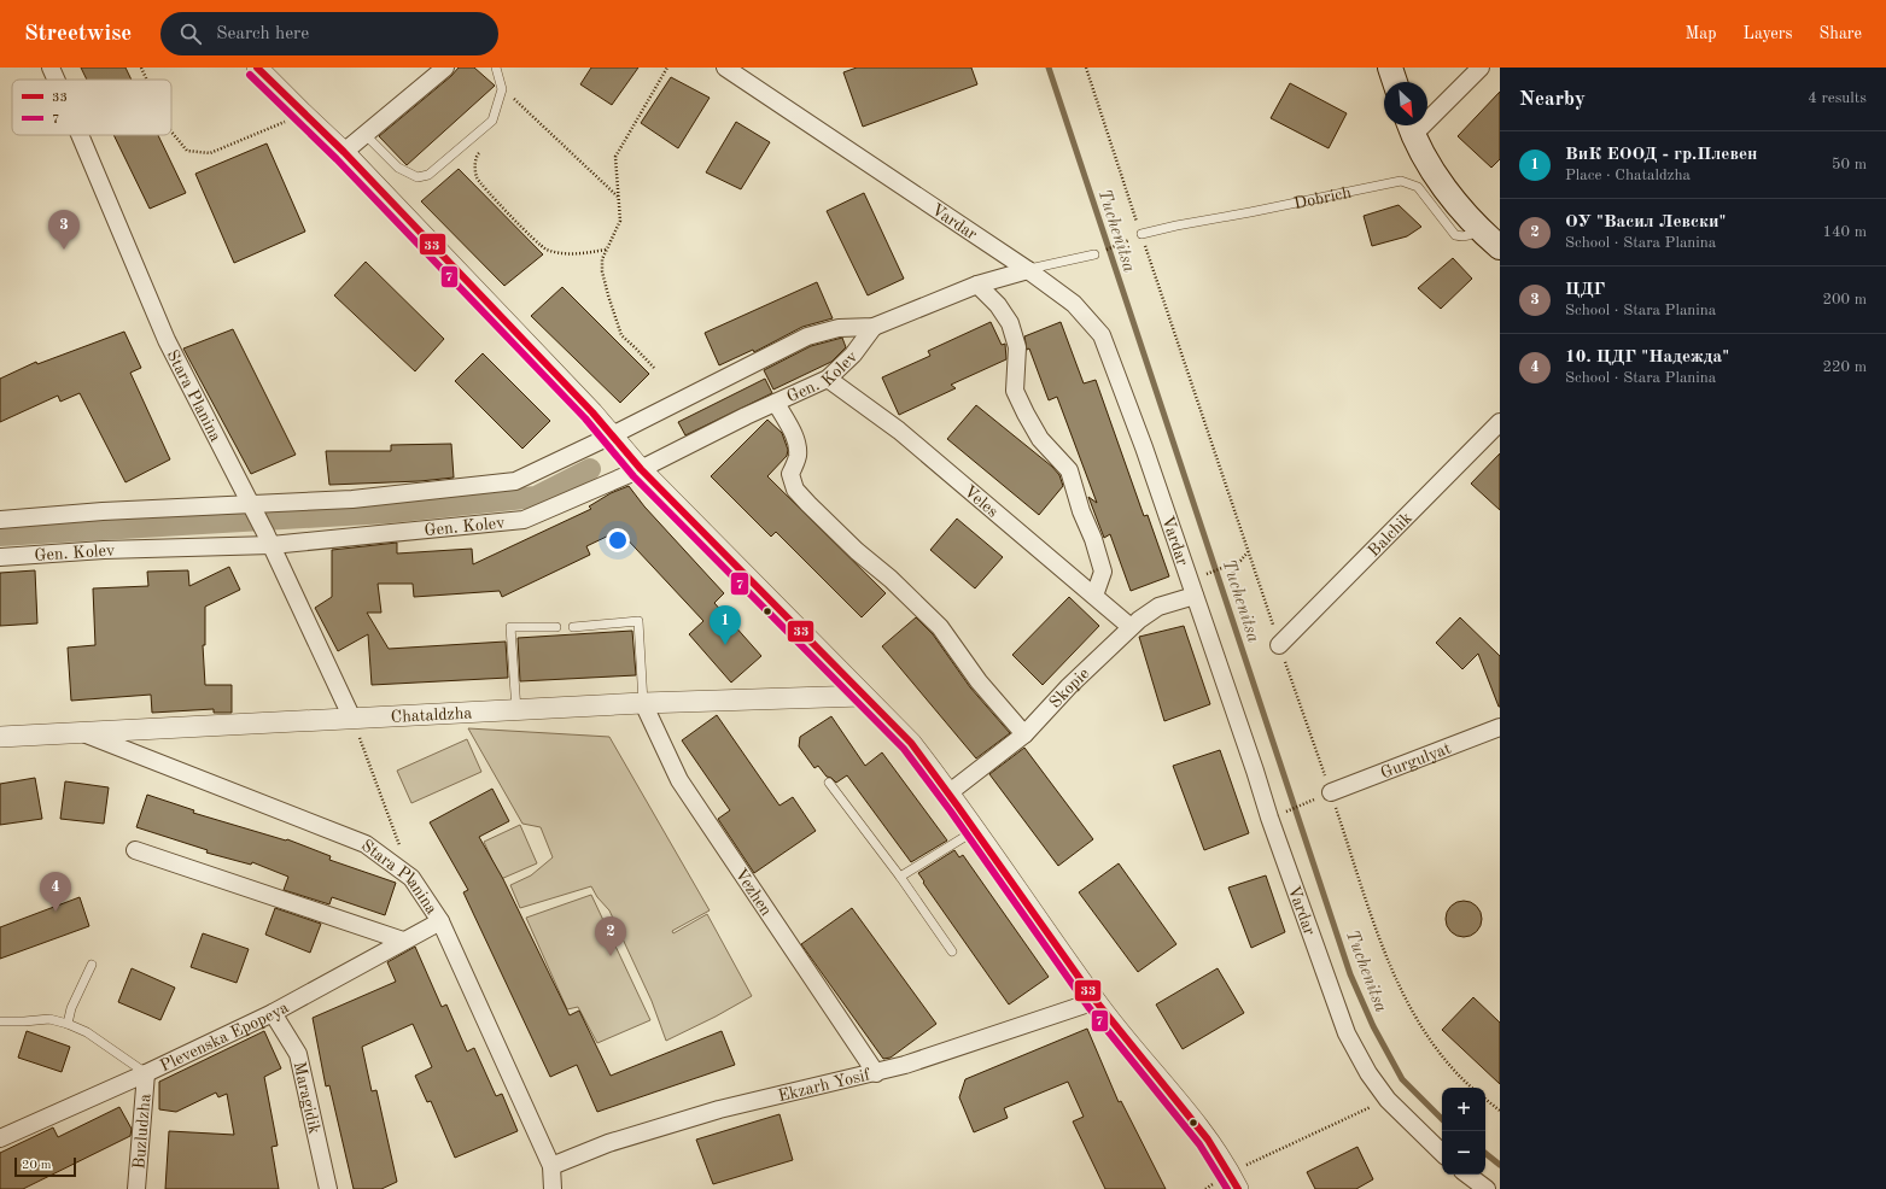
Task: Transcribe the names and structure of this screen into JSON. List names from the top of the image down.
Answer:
{
  "streets": {
    "street": [
      "Vardar",
      "Gen. Kolev",
      "Stara Planina",
      "Veles",
      "Balchik",
      "Skopie",
      "Chataldzha",
      "Gurgulyat",
      "Vezhen",
      "Plevenska Epopeya",
      "Ekzarh Yosif",
      "Maragidik",
      "Buzludzha"
    ],
    "lane": ["Dobrich"]
  },
  "crossings": [
    ["Vardar", "Gen. Kolev"],
    ["Vardar", "Skopie"],
    ["Gen. Kolev", "Stara Planina"],
    ["Gen. Kolev", "Veles"],
    ["Stara Planina", "Chataldzha"],
    ["Stara Planina", "Plevenska Epopeya"],
    ["Stara Planina", "Ekzarh Yosif"],
    ["Veles", "Skopie"],
    ["Chataldzha", "Vezhen"],
    ["Vezhen", "Ekzarh Yosif"],
    ["Plevenska Epopeya", "Maragidik"],
    ["Plevenska Epopeya", "Buzludzha"]
  ],
  "water": ["Tuchenitsa"],
  "lines": ["transit line 33", "transit line 7"],
  "legend": ["33", "7"],
  "scale_bar": "20 m",
  "north": "bottom right",
  "page": {
    "header": "Streetwise",
    "search": "Search here",
    "nav": ["Map", "Layers", "Share"],
    "heading": ["Nearby", "4 results"],
    "list": [
      {
        "mark": "1",
        "name": "ВиК ЕООД - гр.Плевен",
        "note": "Place · Chataldzha",
        "value": "50 m"
      },
      {
        "mark": "2",
        "name": "ОУ \"Васил Левски\"",
        "note": "School · Stara Planina",
        "value": "140 m"
      },
      {
        "mark": "3",
        "name": "ЦДГ",
        "note": "School · Stara Planina",
        "value": "200 m"
      },
      {
        "mark": "4",
        "name": "10. ЦДГ \"Надежда\"",
        "note": "School · Stara Planina",
        "value": "220 m"
      }
    ],
    "pins": [
      "3",
      "1",
      "4",
      "2"
    ],
    "map_buttons": ["+", "−"],
    "scale": "20 m"
  }
}
